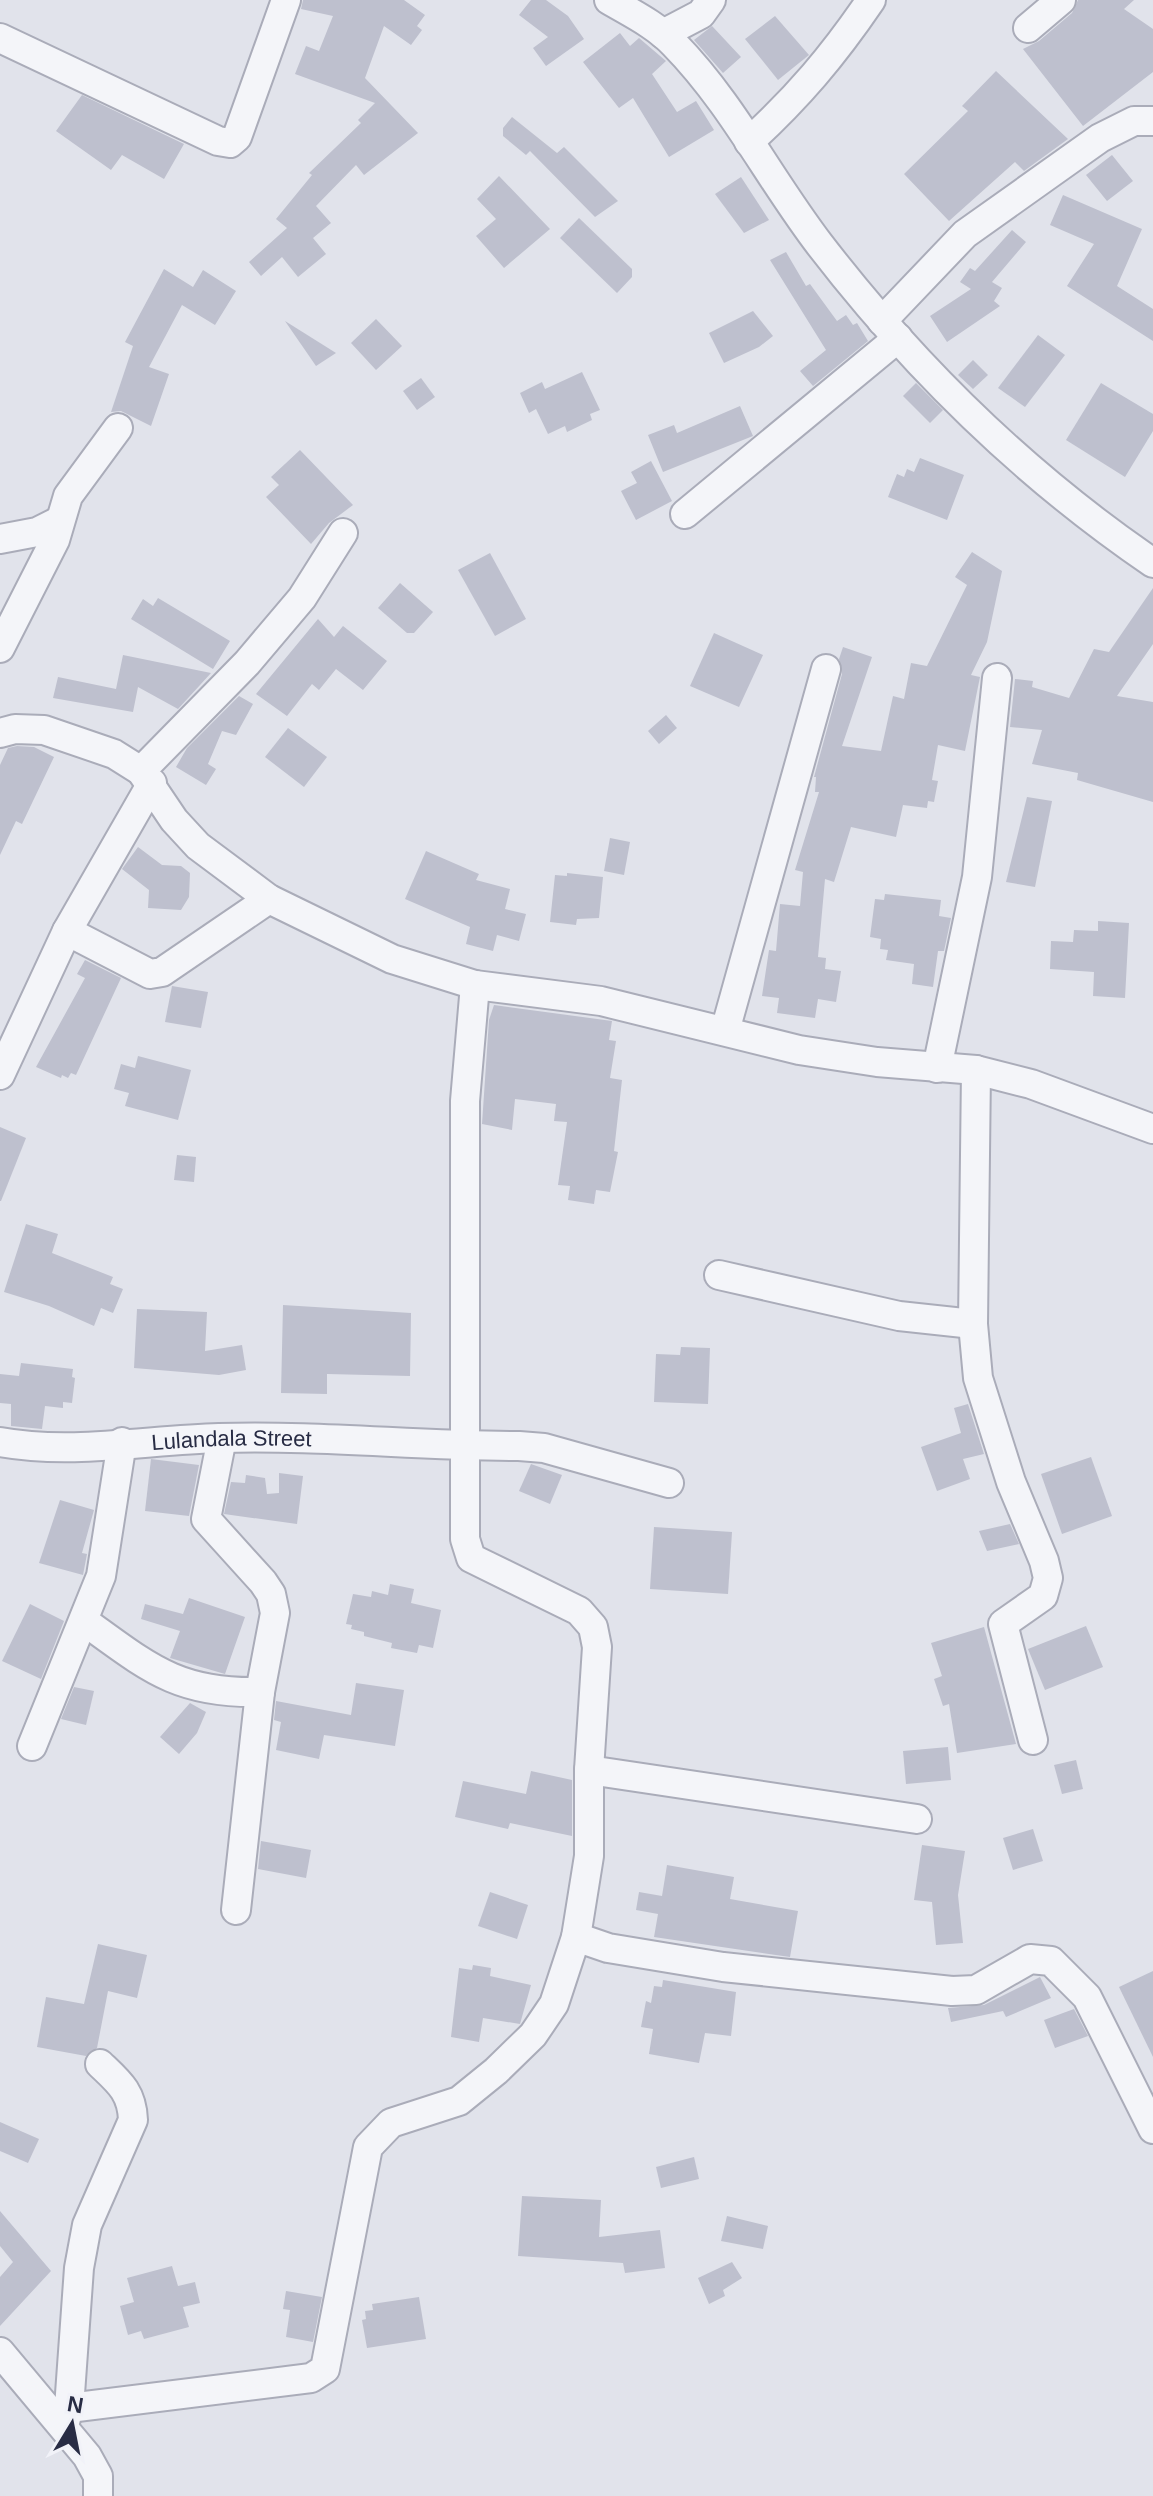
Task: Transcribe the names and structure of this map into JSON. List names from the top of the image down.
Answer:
{
  "streets": {
    "street": ["Lulandala Street"]
  },
  "north": "top"
}
